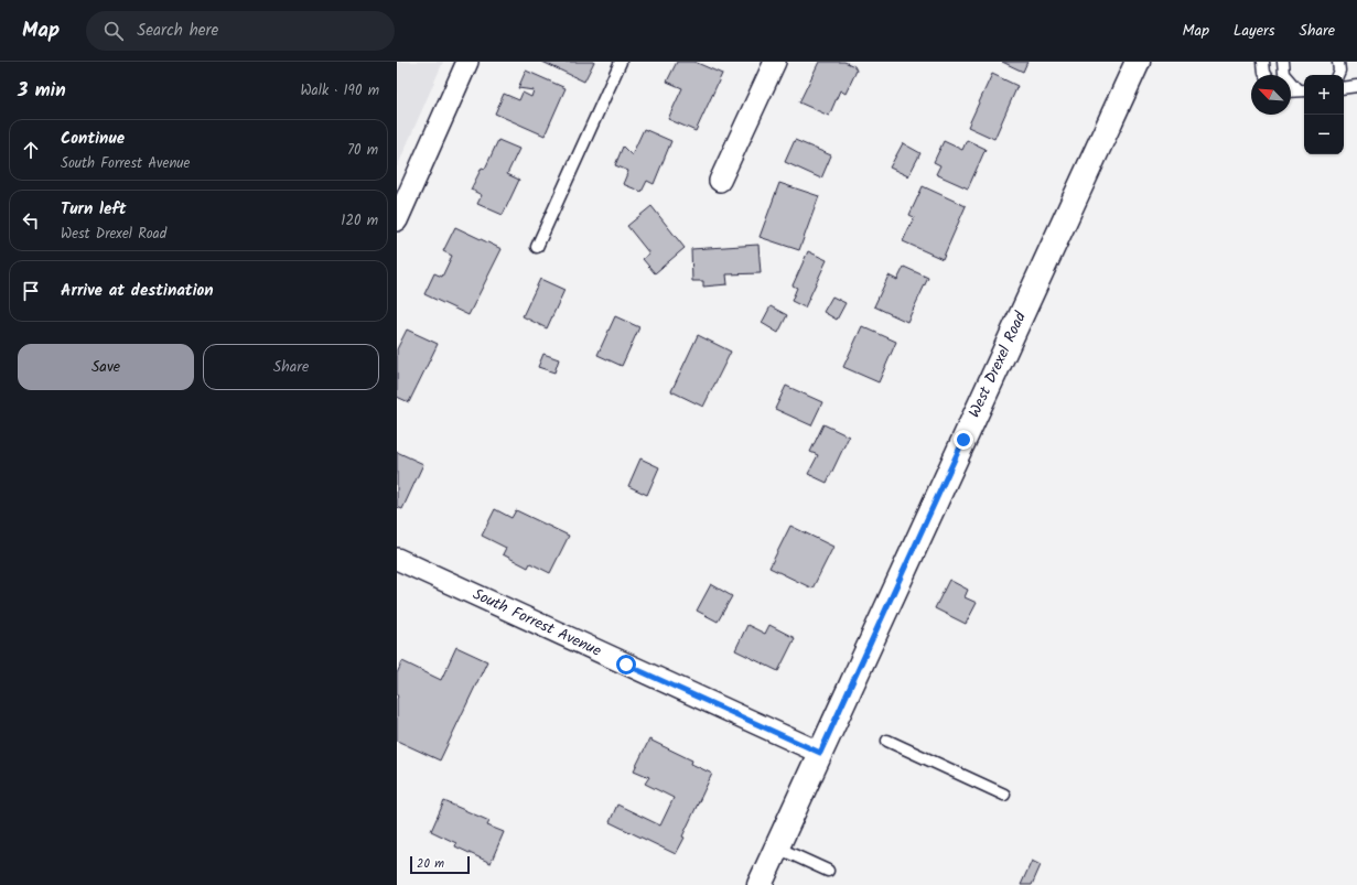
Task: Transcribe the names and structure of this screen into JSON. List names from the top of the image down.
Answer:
{
  "streets": {
    "street": ["West Drexel Road", "South Forrest Avenue"]
  },
  "crossings": [
    ["West Drexel Road", "South Forrest Avenue"]
  ],
  "scale_bar": "20 m",
  "north": "top left",
  "page": {
    "header": "Map",
    "search": "Search here",
    "nav": ["Map", "Layers", "Share"],
    "heading": ["3 min", "Walk · 190 m"],
    "map_buttons": ["+", "−"],
    "list": [
      ["Continue", "South Forrest Avenue", "70 m"],
      ["Turn left", "West Drexel Road", "120 m"],
      "Arrive at destination"
    ],
    "buttons": ["Save", "Share"],
    "scale": "20 m"
  }
}
